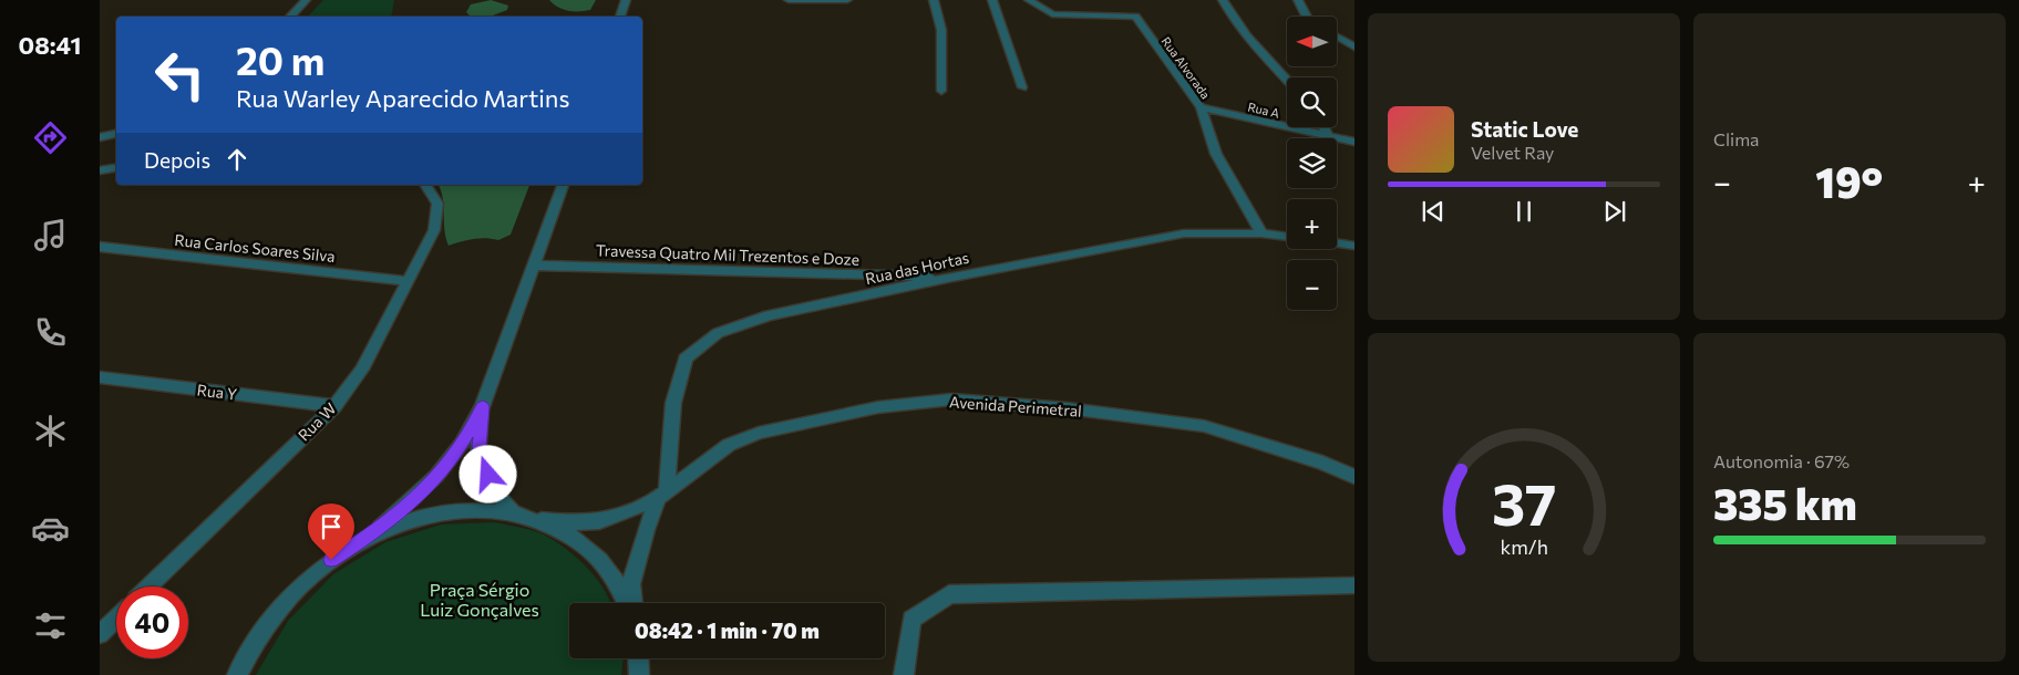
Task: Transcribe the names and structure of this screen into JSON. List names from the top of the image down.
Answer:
{
  "streets": {
    "street": [
      "Rua Alvorada",
      "Rua A",
      "Rua Carlos Soares Silva",
      "Travessa Quatro Mil Trezentos e Doze",
      "Rua das Hortas",
      "Rua Y",
      "Avenida Perimetral",
      "Rua W"
    ]
  },
  "crossings": [
    ["Rua Alvorada", "Rua A"],
    ["Rua Alvorada", "Rua das Hortas"],
    ["Rua Carlos Soares Silva", "Rua W"],
    ["Travessa Quatro Mil Trezentos e Doze", "Rua das Hortas"],
    ["Rua das Hortas", "Avenida Perimetral"],
    ["Rua Y", "Rua W"]
  ],
  "parks": ["Praça Sérgio Luiz Gonçalves"],
  "north": "left",
  "page": {
    "tabs": "08:41",
    "tile": [
      "Clima",
      ["Autonomia · 67%", "335 km"]
    ],
    "map_buttons": ["+", "−"],
    "turn": ["20 m", "Rua Warley Aparecido Martins"],
    "song": ["Static Love", "Velvet Ray"],
    "then": "Depois",
    "heat": ["−", "19°", "+"],
    "limit": "40",
    "trip": "08:42 · 1 min · 70 m",
    "gauge": ["37", "km/h"]
  }
}
